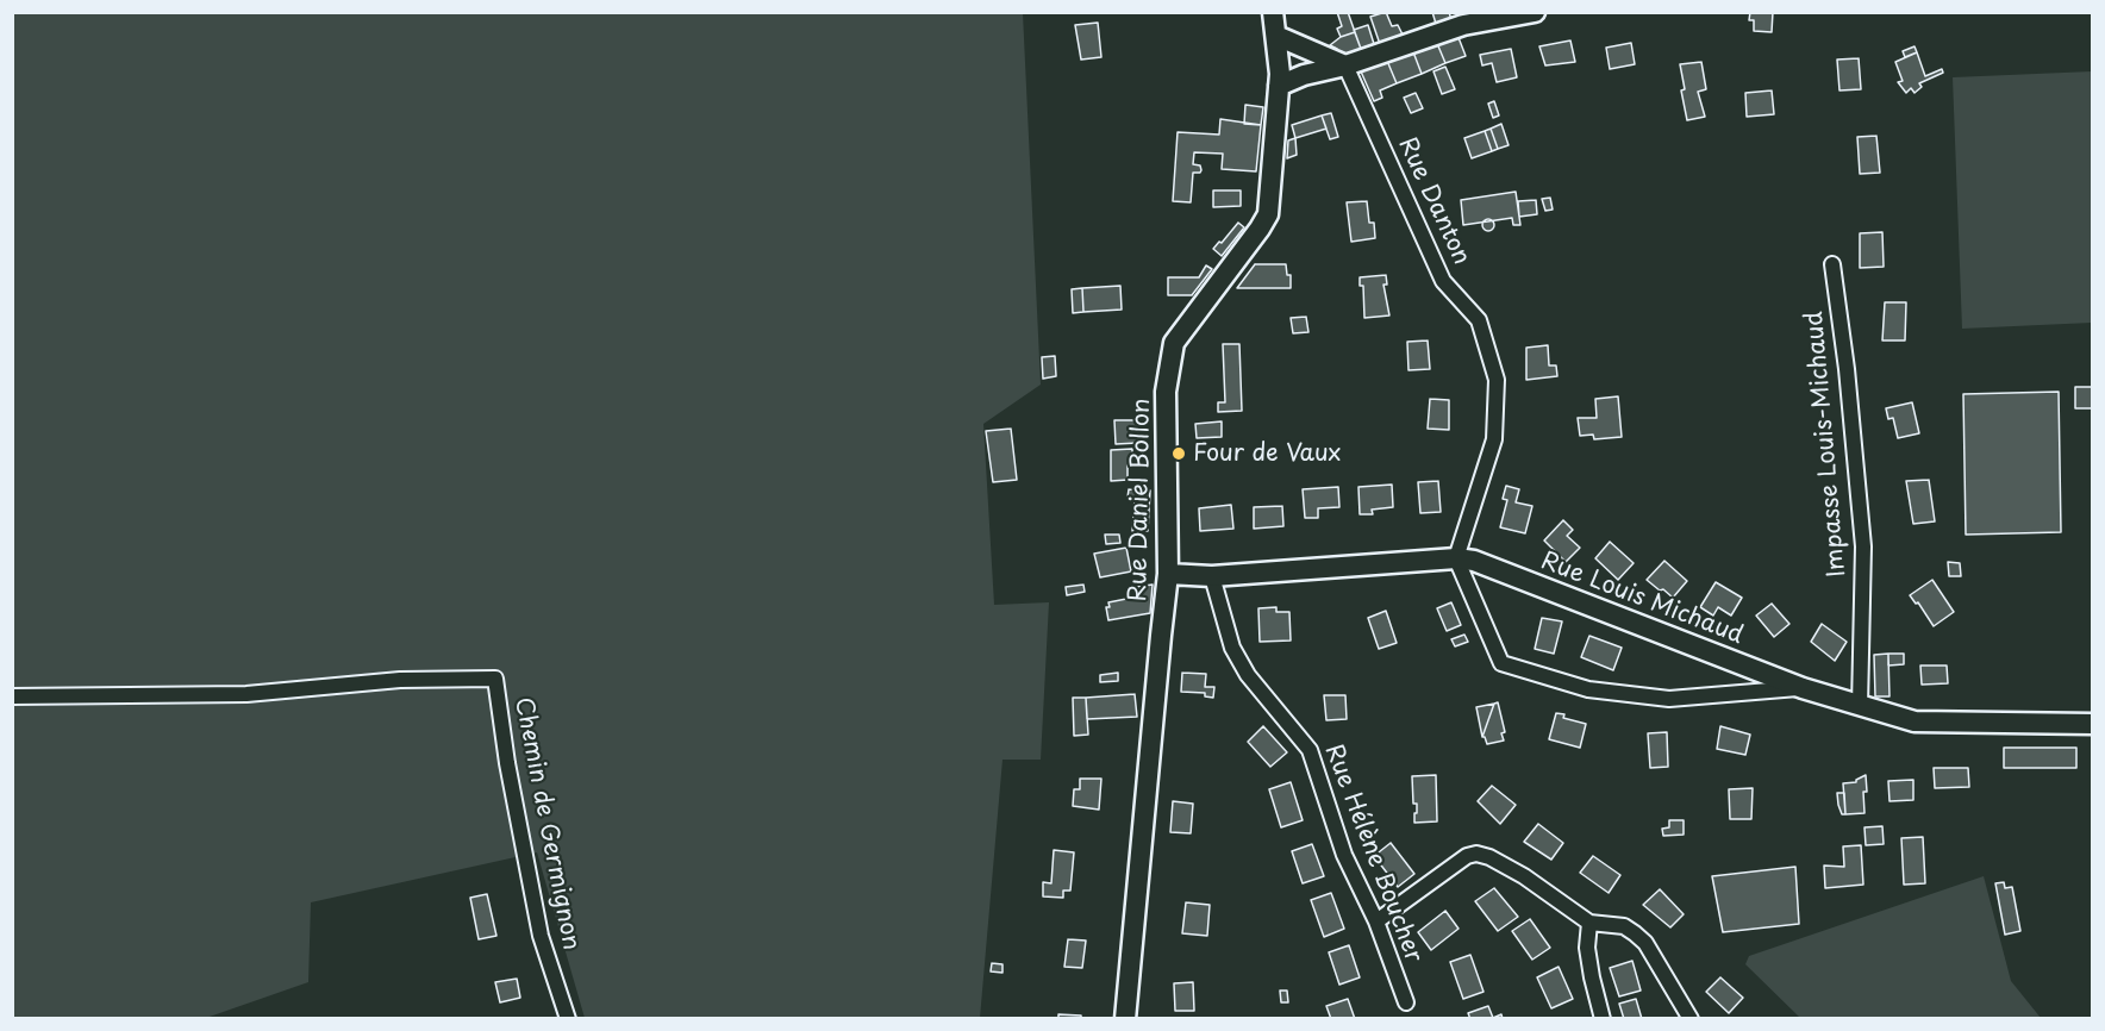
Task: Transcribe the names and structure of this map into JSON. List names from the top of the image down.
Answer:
{
  "streets": {
    "street": [
      "Rue Danton",
      "Impasse Louis-Michaud",
      "Rue Daniel Bollon",
      "Rue Louis Michaud",
      "Chemin de Germignon",
      "Rue Hélène Boucher"
    ]
  },
  "crossings": [
    ["Rue Danton", "Rue Louis Michaud"],
    ["Impasse Louis-Michaud", "Rue Louis Michaud"],
    ["Rue Daniel Bollon", "Rue Louis Michaud"],
    ["Rue Louis Michaud", "Rue Hélène Boucher"]
  ],
  "places": ["Four de Vaux"]
}
